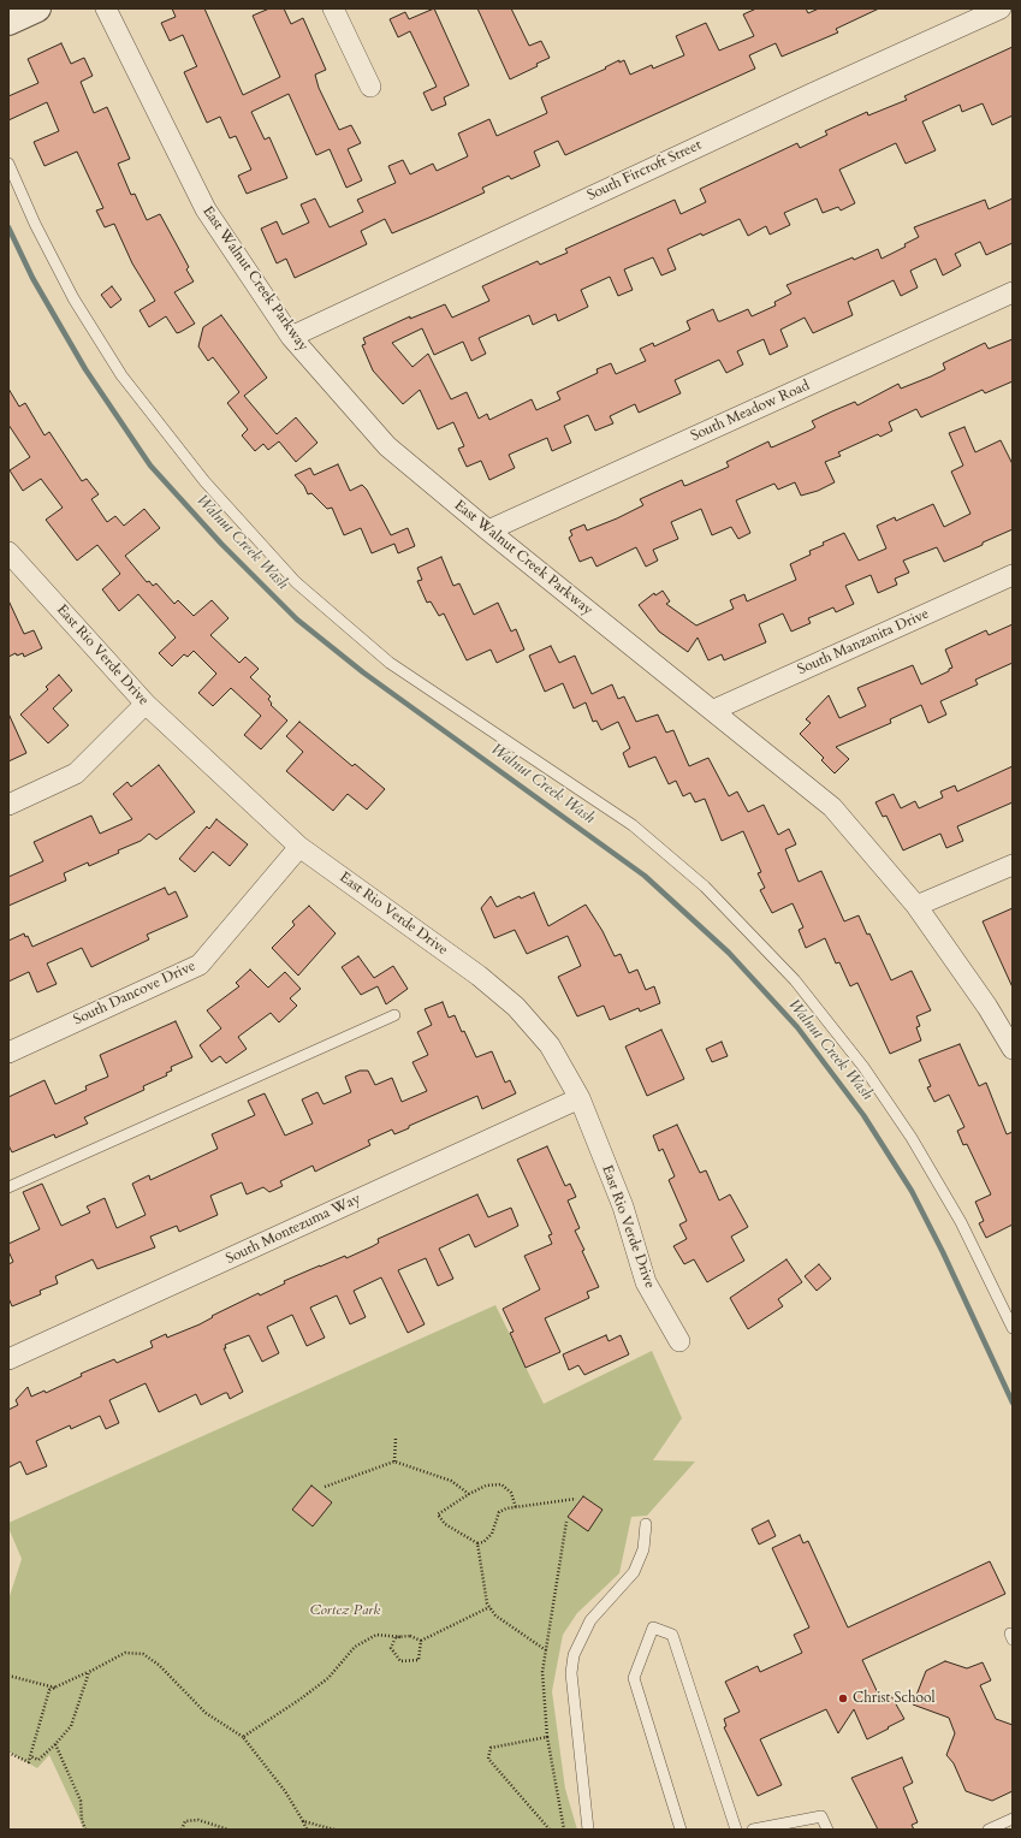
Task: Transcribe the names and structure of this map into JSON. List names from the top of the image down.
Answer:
{
  "streets": {
    "street": [
      "South Fircroft Street",
      "East Walnut Creek Parkway",
      "South Meadow Road",
      "South Manzanita Drive",
      "East Rio Verde Drive",
      "South Dancove Drive",
      "South Montezuma Way"
    ]
  },
  "crossings": [
    ["South Fircroft Street", "East Walnut Creek Parkway"],
    ["East Walnut Creek Parkway", "South Meadow Road"],
    ["East Walnut Creek Parkway", "South Manzanita Drive"],
    ["East Rio Verde Drive", "South Dancove Drive"],
    ["East Rio Verde Drive", "South Montezuma Way"]
  ],
  "water": ["Walnut Creek Wash"],
  "parks": ["Cortez Park"],
  "places": ["Christ School"]
}
